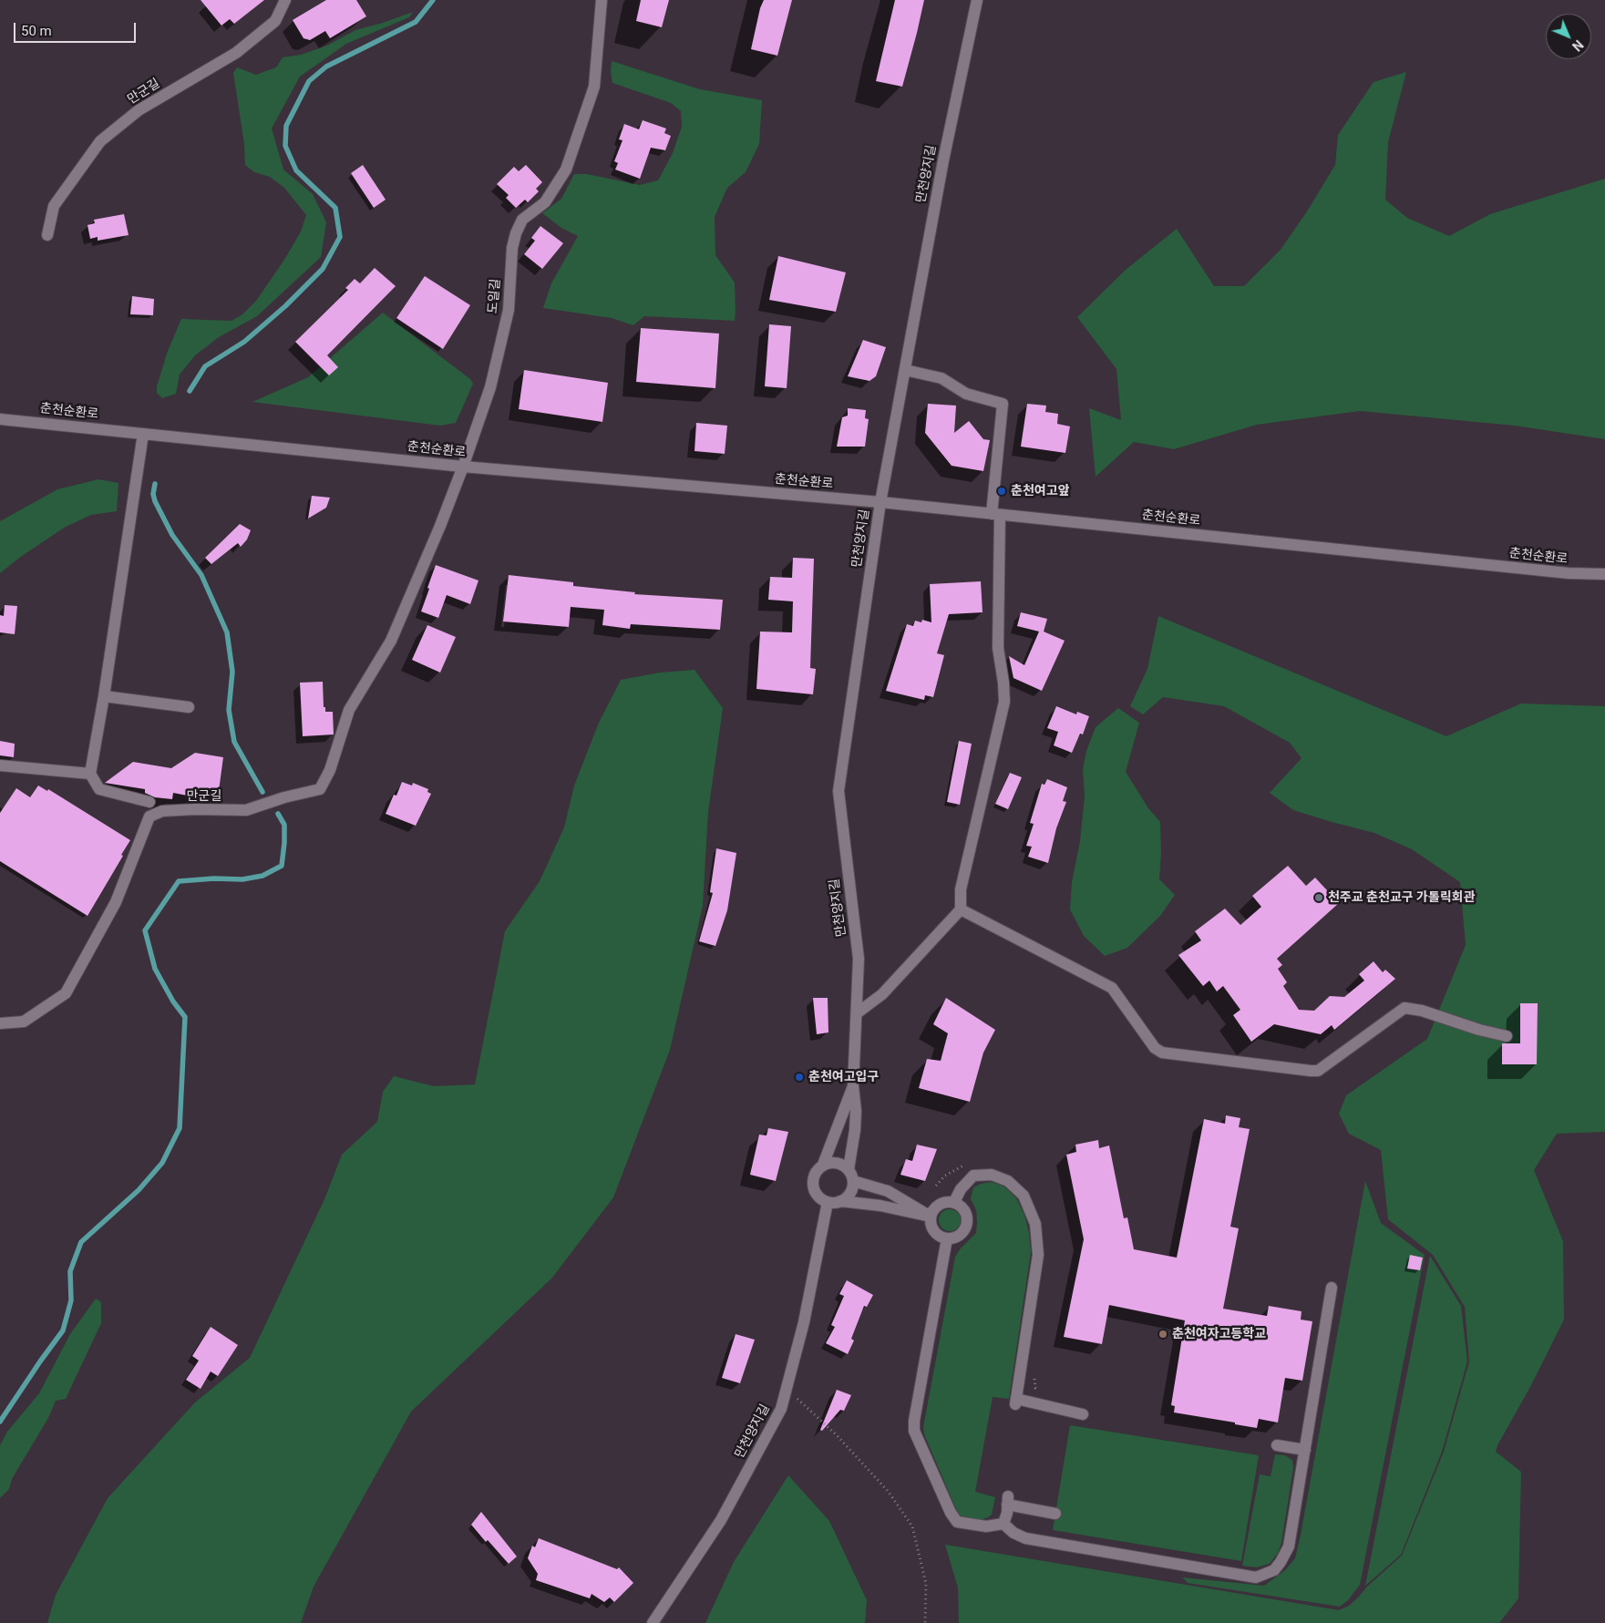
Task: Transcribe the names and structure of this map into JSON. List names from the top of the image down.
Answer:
{
  "streets": {
    "street": [
      "만군길",
      "만천양지길",
      "도일길",
      "춘천순환로"
    ]
  },
  "crossings": [
    ["만군길", "도일길"],
    ["만천양지길", "춘천순환로"],
    ["도일길", "춘천순환로"]
  ],
  "places": [
    "춘천여고앞",
    "천주교 춘천교구 가톨릭회관",
    "춘천여고입구",
    "춘천여자고등학교"
  ],
  "scale_bar": "50 m",
  "north": "bottom right"
}
